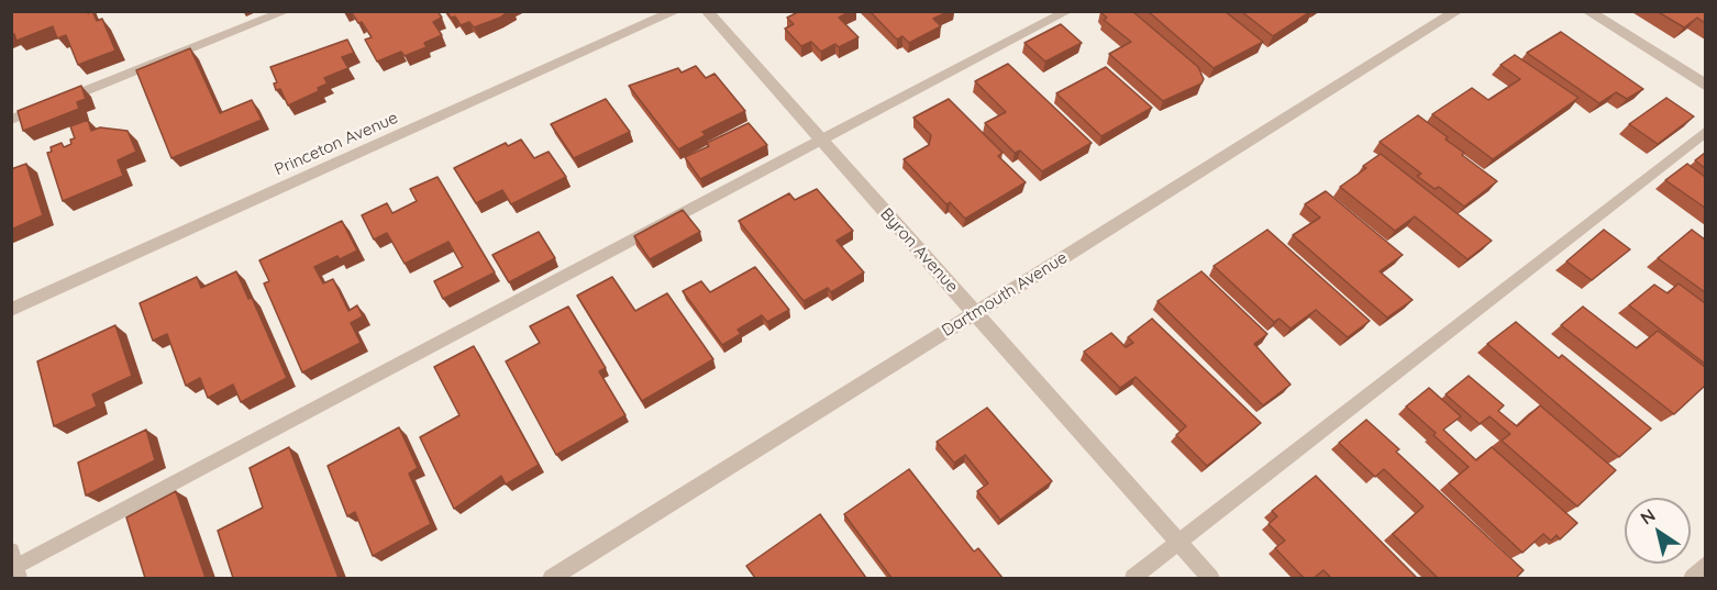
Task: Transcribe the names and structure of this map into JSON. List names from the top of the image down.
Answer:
{
  "streets": {
    "street": ["Princeton Avenue", "Byron Avenue", "Dartmouth Avenue"]
  },
  "crossings": [
    ["Byron Avenue", "Dartmouth Avenue"]
  ],
  "north": "top left"
}
